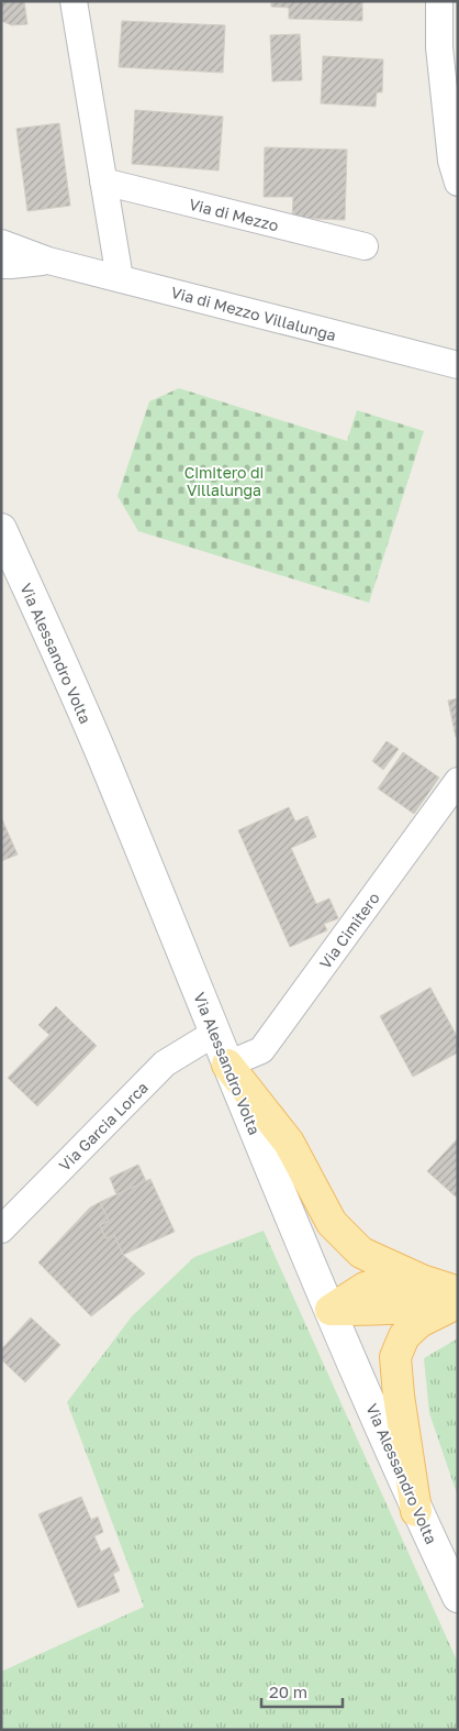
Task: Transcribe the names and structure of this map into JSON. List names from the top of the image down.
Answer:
{
  "streets": {
    "main road": ["Via Alessandro Volta"],
    "street": [
      "Via di Mezzo",
      "Via di Mezzo Villalunga",
      "Via Cimitero",
      "Via Garcia Lorca"
    ]
  },
  "crossings": [
    ["Via Alessandro Volta", "Via Cimitero"],
    ["Via Alessandro Volta", "Via Garcia Lorca"]
  ],
  "parks": ["Cimitero di Villalunga"],
  "scale_bar": "20 m"
}
